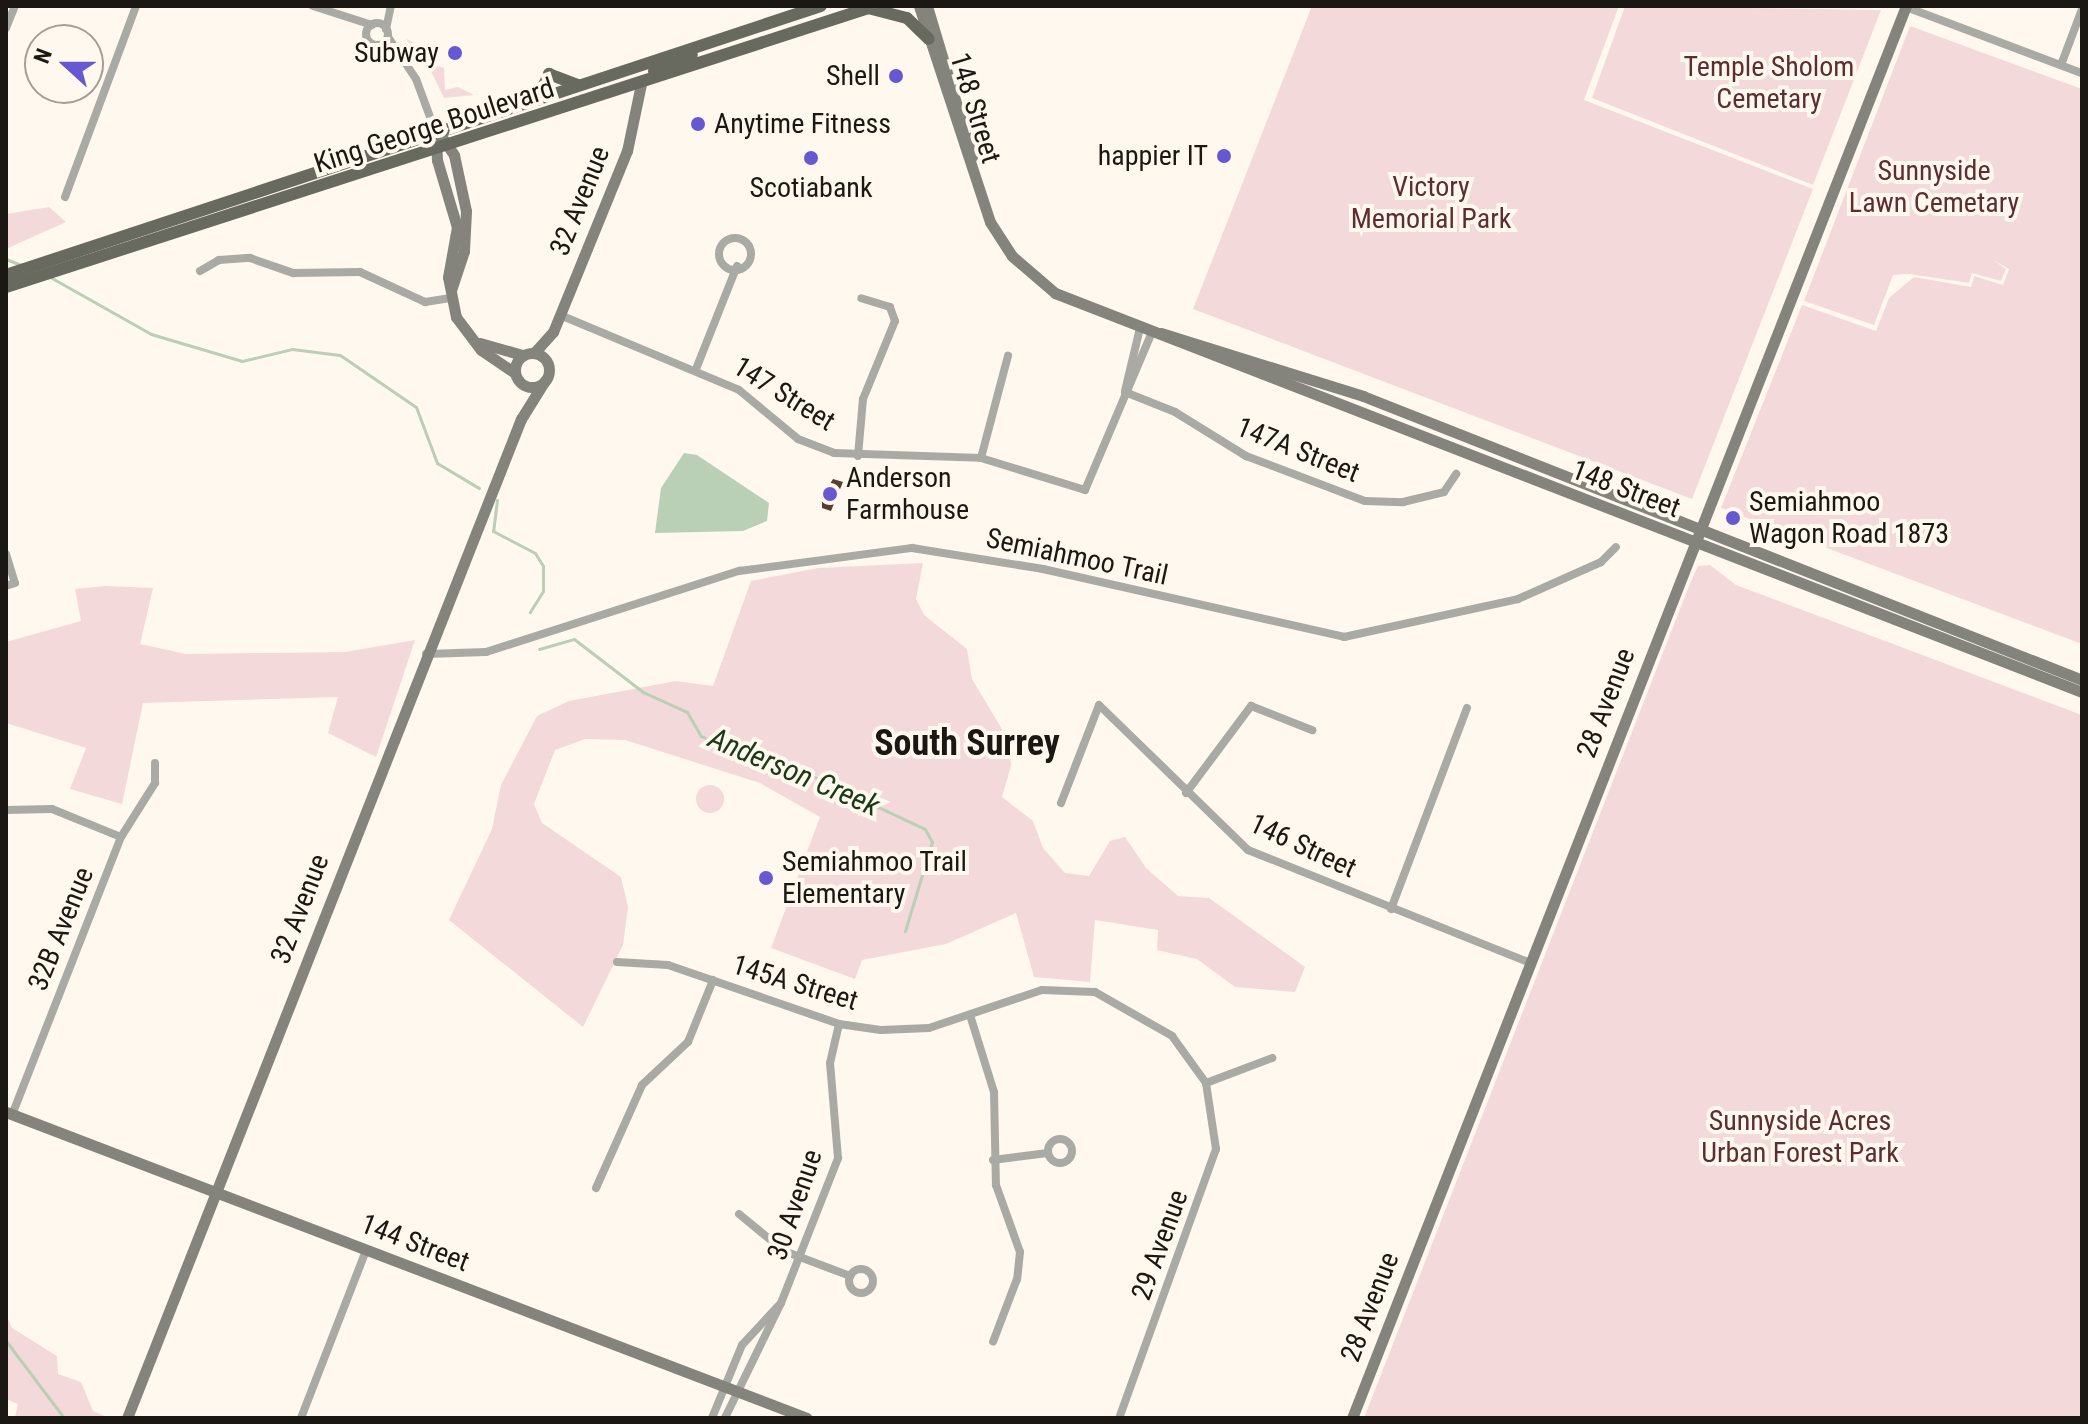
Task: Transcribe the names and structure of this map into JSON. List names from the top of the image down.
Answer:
{
  "streets": {
    "main road": ["King George Boulevard"],
    "street": [
      "148 Street",
      "32 Avenue",
      "147 Street",
      "147A Street",
      "Semiahmoo Trail",
      "28 Avenue",
      "146 Street",
      "32B Avenue",
      "145A Street",
      "30 Avenue",
      "144 Street",
      "29 Avenue"
    ]
  },
  "crossings": [
    ["148 Street", "28 Avenue"],
    ["King George Boulevard", "32 Avenue"],
    ["32 Avenue", "147 Street"],
    ["32 Avenue", "Semiahmoo Trail"],
    ["32 Avenue", "144 Street"],
    ["147 Street", "147A Street"],
    ["28 Avenue", "146 Street"],
    ["32B Avenue", "144 Street"],
    ["145A Street", "30 Avenue"],
    ["145A Street", "29 Avenue"],
    ["30 Avenue", "144 Street"]
  ],
  "districts": ["South Surrey"],
  "water": ["Anderson Creek"],
  "parks": [
    "Temple Sholom Cemetary",
    "Sunnyside Lawn Cemetary",
    "Victory Memorial Park",
    "Sunnyside Acres Urban Forest Park"
  ],
  "places": [
    "Subway",
    "Shell",
    "Anytime Fitness",
    "happier IT",
    "Scotiabank",
    "Anderson Farmhouse",
    "Semiahmoo Wagon Road 1873",
    "Semiahmoo Trail Elementary"
  ],
  "north": "left"
}
